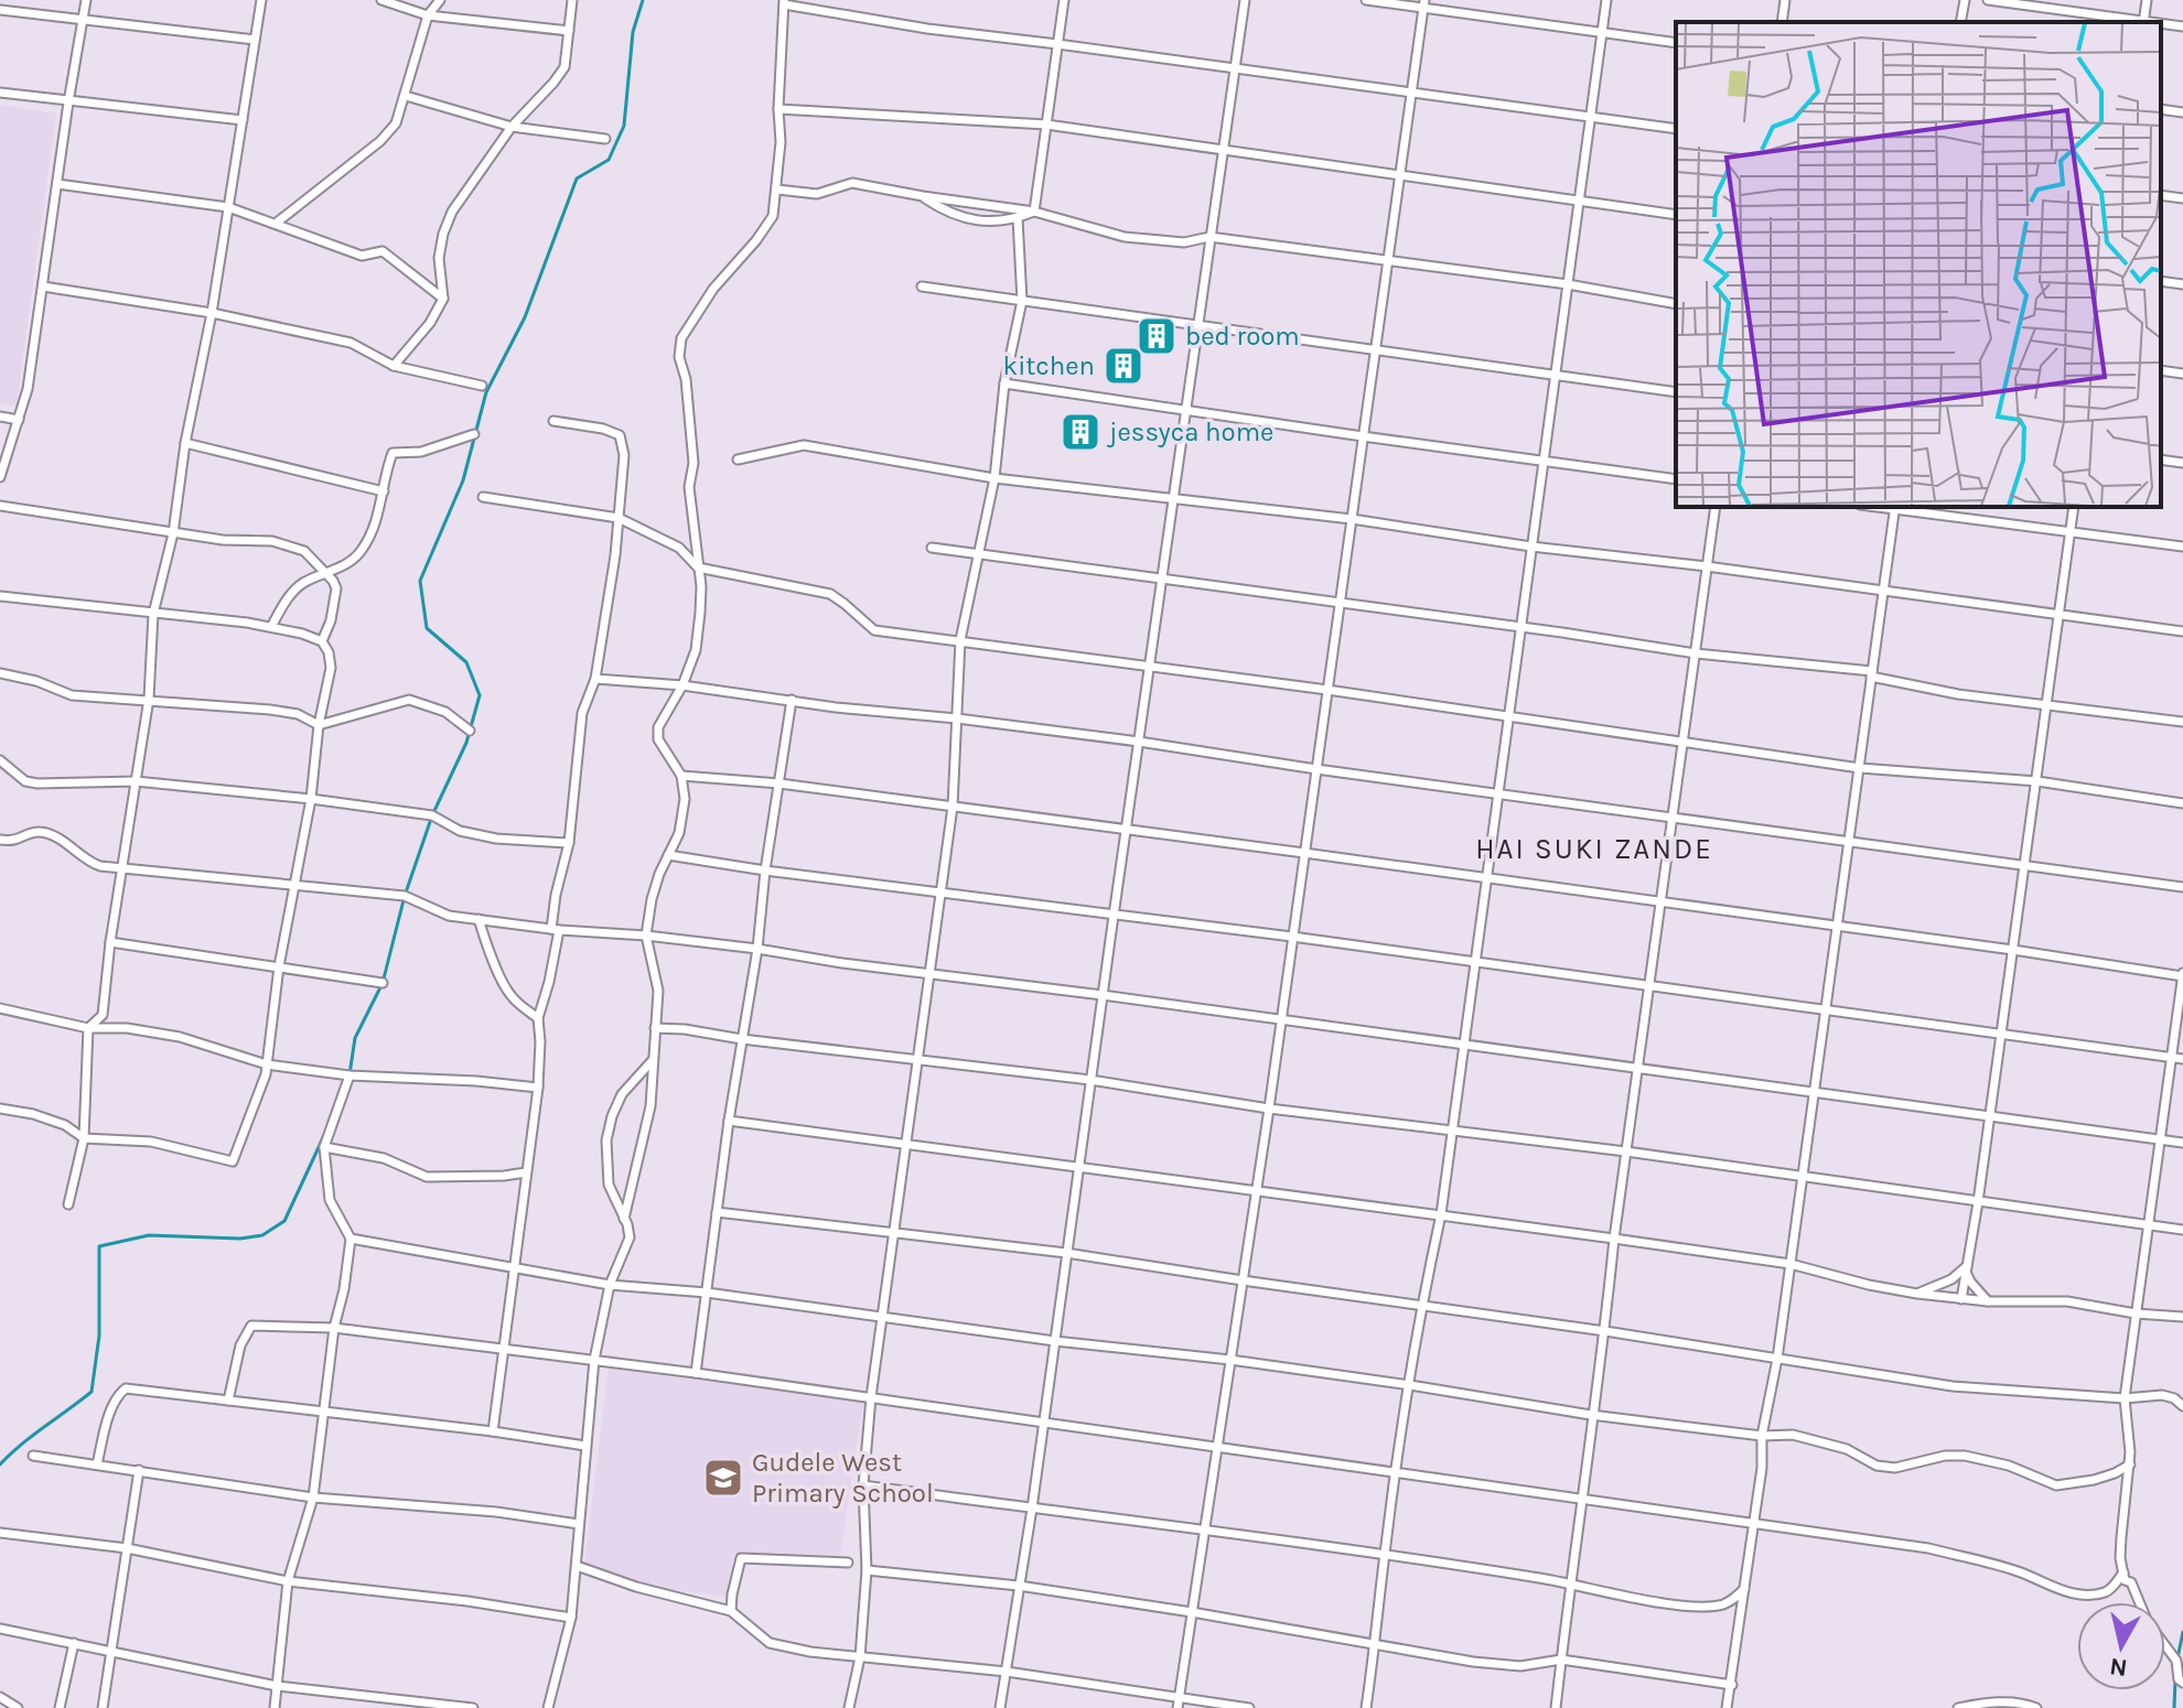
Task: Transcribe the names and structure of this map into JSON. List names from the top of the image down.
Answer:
{
  "districts": ["HAI SUKI ZANDE"],
  "places": {
    "building": ["bed room", "kitchen", "jessyca home"],
    "school or university": ["Gudele West Primary School"]
  },
  "north": "bottom"
}
